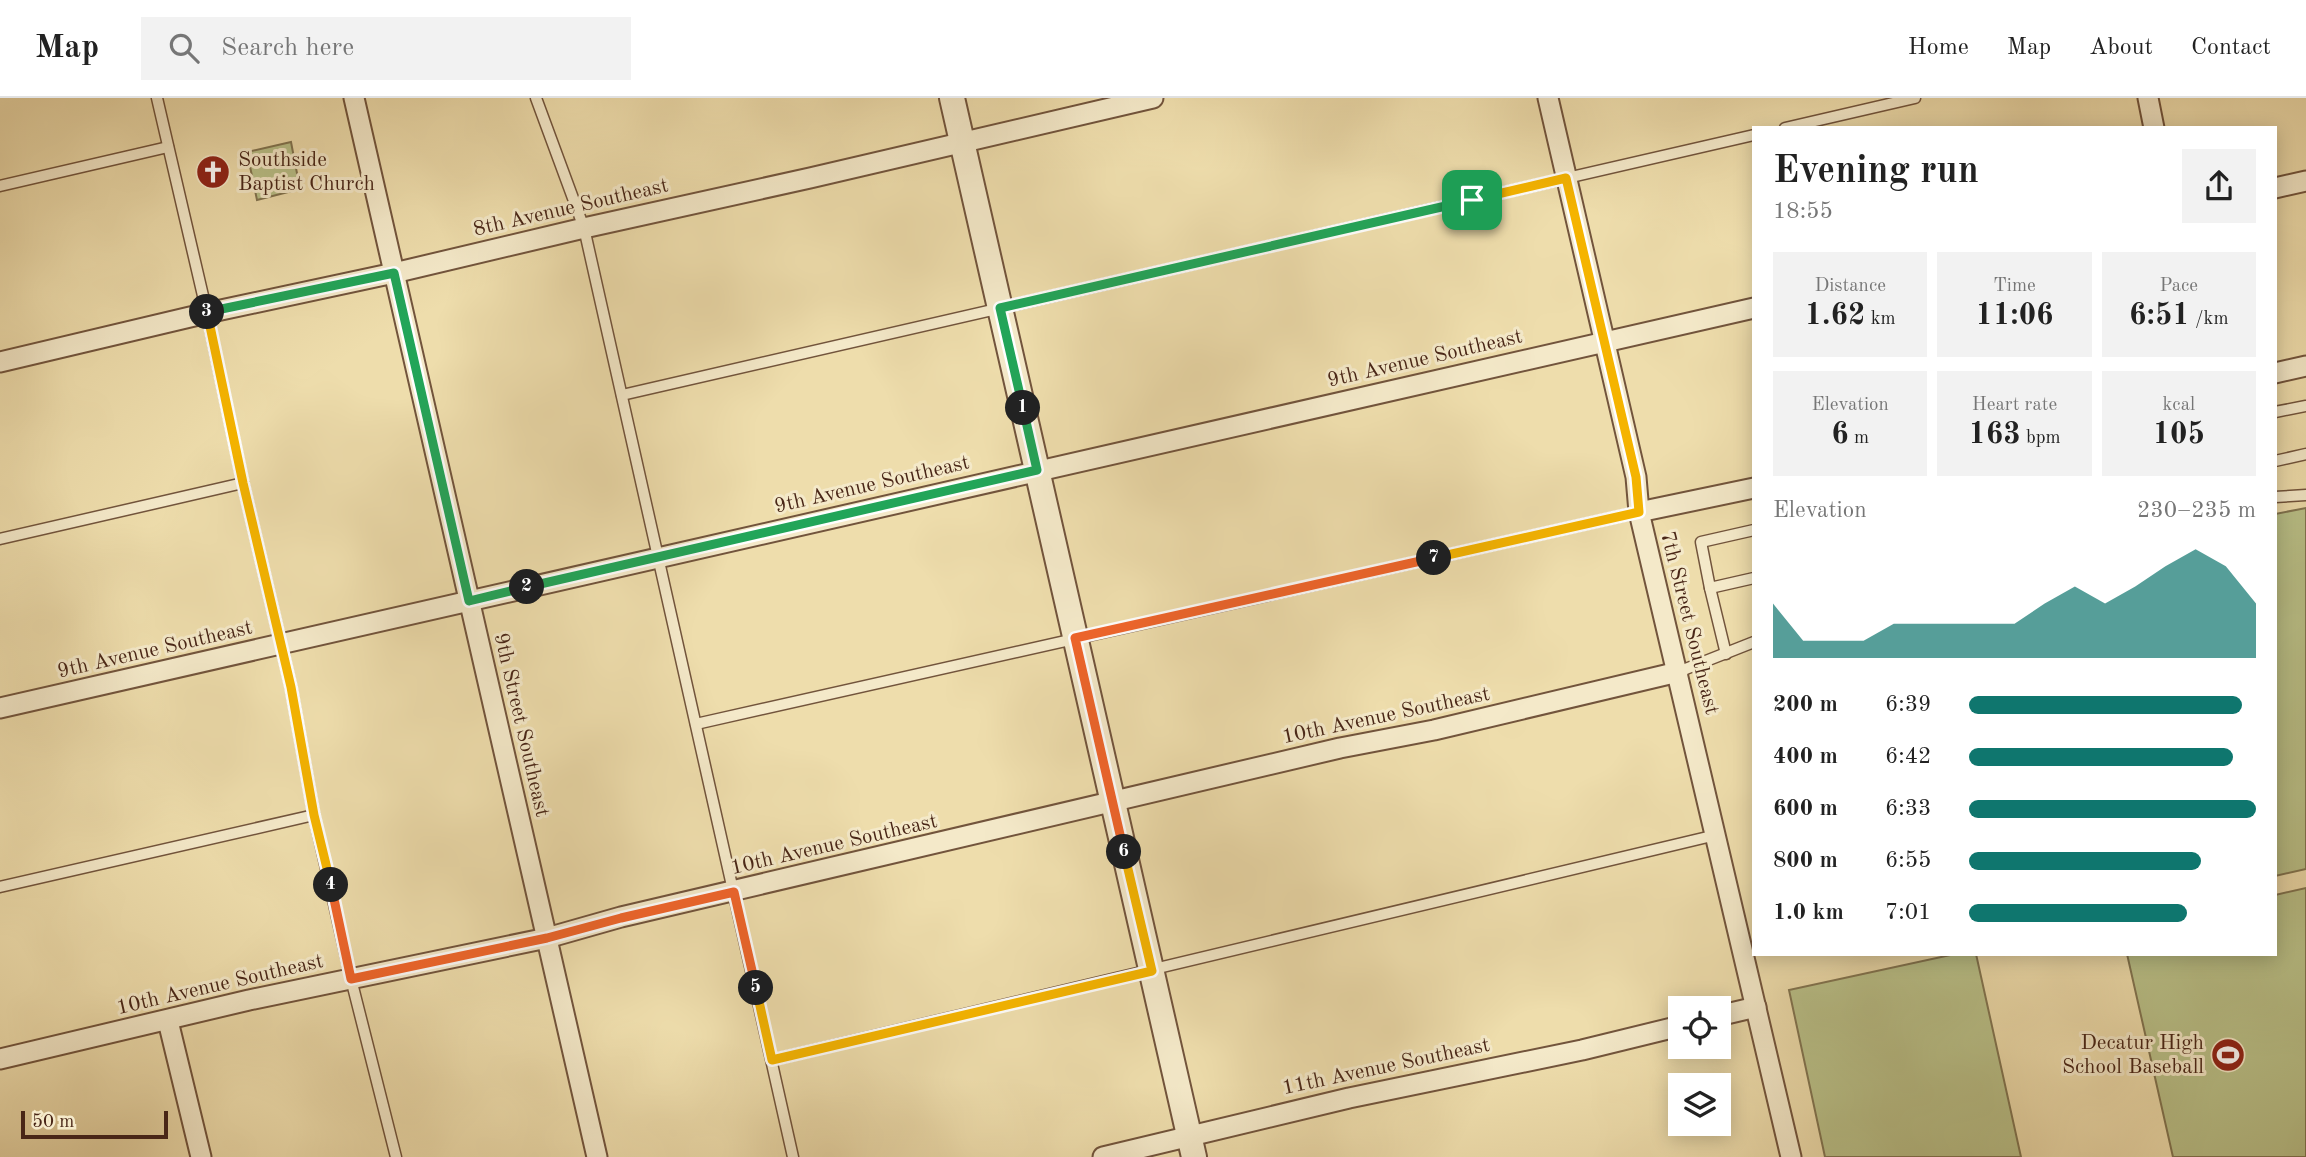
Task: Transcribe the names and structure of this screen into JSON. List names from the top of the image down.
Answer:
{
  "streets": {
    "street": [
      "8th Avenue Southeast",
      "9th Avenue Southeast",
      "7th Street Southeast",
      "10th Avenue Southeast",
      "9th Street Southeast",
      "11th Avenue Southeast"
    ]
  },
  "crossings": [
    ["8th Avenue Southeast", "9th Street Southeast"],
    ["9th Avenue Southeast", "7th Street Southeast"],
    ["9th Avenue Southeast", "9th Street Southeast"],
    ["7th Street Southeast", "10th Avenue Southeast"],
    ["10th Avenue Southeast", "9th Street Southeast"]
  ],
  "places": {
    "church": ["Southside Baptist Church"],
    "sports": ["Decatur High School Baseball"]
  },
  "scale_bar": "50 m",
  "page": {
    "header": "Map",
    "search": "Search here",
    "nav": [
      "Home",
      "Map",
      "About",
      "Contact"
    ],
    "heading": ["Evening run", "18:55"],
    "stats": [
      ["Distance", "1.62 km"],
      ["Time", "11:06"],
      ["Pace", "6:51 /km"],
      ["Elevation", "6 m"],
      ["Heart rate", "163 bpm"],
      ["kcal", "105"]
    ],
    "pins": [
      "3",
      "1",
      "7",
      "2",
      "6",
      "4",
      "5"
    ],
    "chart": ["Elevation", "230–235 m"],
    "list": [
      {
        "name": "200 m",
        "note": "6:39"
      },
      {
        "name": "400 m",
        "note": "6:42"
      },
      {
        "name": "600 m",
        "note": "6:33"
      },
      {
        "name": "800 m",
        "note": "6:55"
      },
      {
        "name": "1.0 km",
        "note": "7:01"
      }
    ],
    "scale": "50 m"
  }
}
